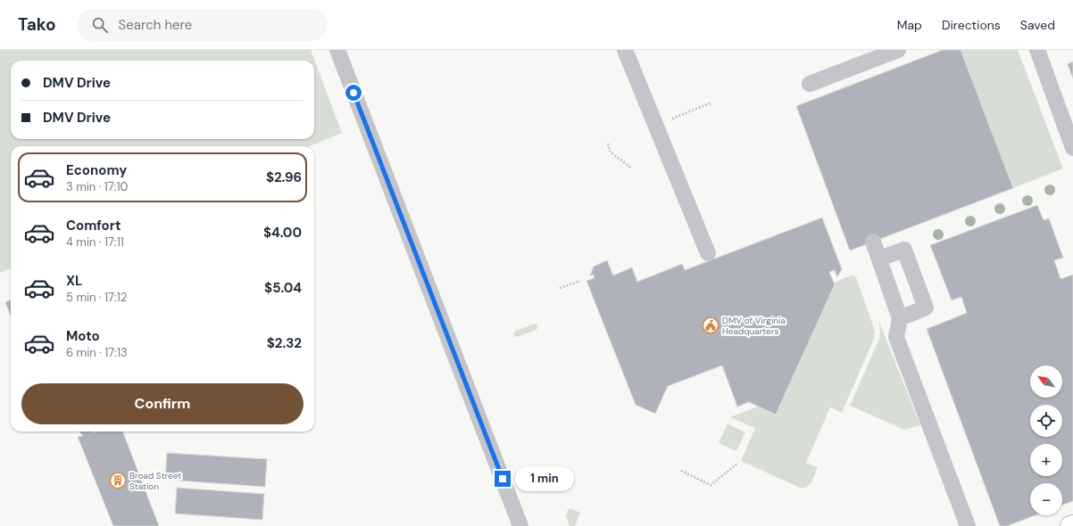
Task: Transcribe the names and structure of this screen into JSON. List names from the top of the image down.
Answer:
{
  "places": {
    "public building": ["DMV of Virginia Headquarters"],
    "building": ["Broad Street Station"]
  },
  "north": "top left",
  "page": {
    "header": "Tako",
    "search": "Search here",
    "nav": ["Map", "Directions", "Saved"],
    "banner": ["DMV Drive", "DMV Drive"],
    "list": [
      {
        "name": "Economy",
        "note": "3 min · 17:10",
        "value": "$2.96"
      },
      {
        "name": "Comfort",
        "note": "4 min · 17:11",
        "value": "$4.00"
      },
      {
        "name": "XL",
        "note": "5 min · 17:12",
        "value": "$5.04"
      },
      {
        "name": "Moto",
        "note": "6 min · 17:13",
        "value": "$2.32"
      }
    ],
    "map_buttons": ["+", "−"],
    "buttons": "Confirm",
    "bubble": "1 min"
  }
}
